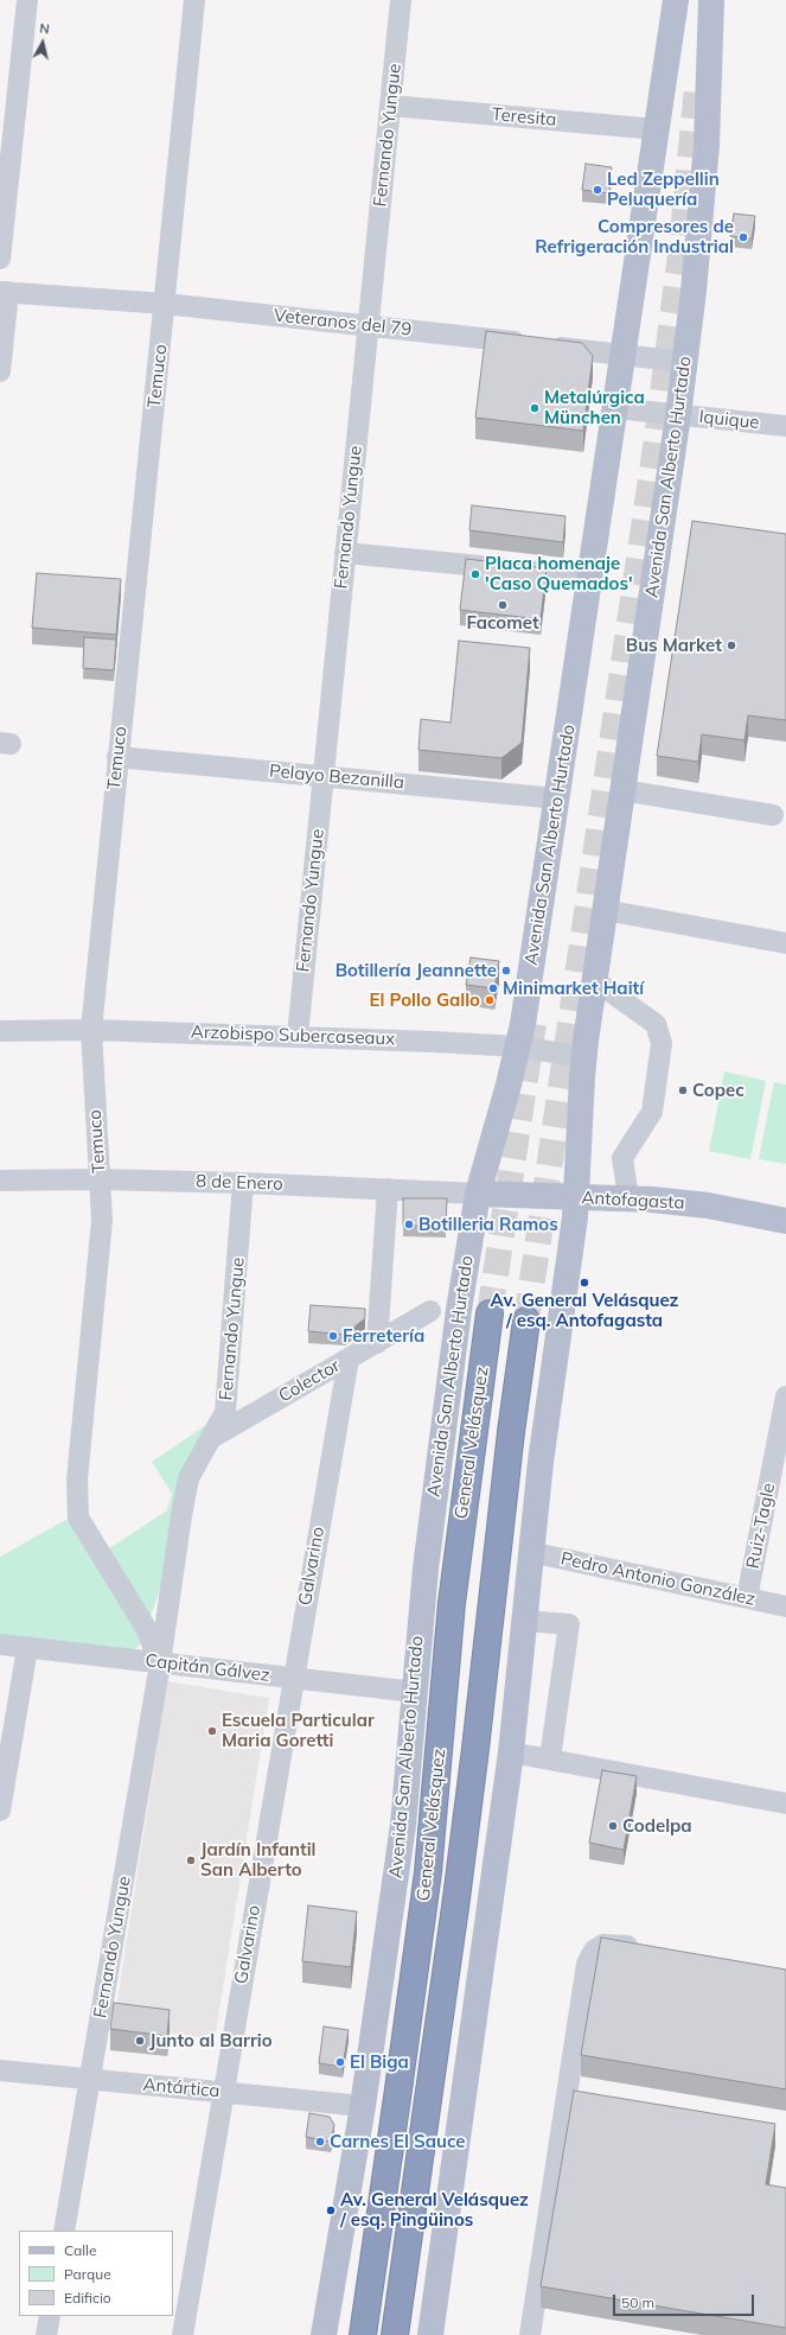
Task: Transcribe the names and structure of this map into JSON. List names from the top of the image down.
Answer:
{
  "streets": {
    "highway": ["General Velásquez"],
    "main road": ["Avenida San Alberto Hurtado", "Antofagasta"],
    "street": [
      "Teresita",
      "Fernando Yungue",
      "Veteranos del 79",
      "Temuco",
      "Iquique",
      "Pelayo Bezanilla",
      "Arzobispo Subercaseaux",
      "8 de Enero",
      "Colector",
      "Ruiz-Tagle",
      "Galvarino",
      "Pedro Antonio González",
      "Capitán Gálvez",
      "Antártica"
    ]
  },
  "crossings": [
    ["Teresita", "Fernando Yungue"],
    ["Teresita", "Avenida San Alberto Hurtado"],
    ["Fernando Yungue", "Veteranos del 79"],
    ["Fernando Yungue", "Temuco"],
    ["Fernando Yungue", "Pelayo Bezanilla"],
    ["Fernando Yungue", "Arzobispo Subercaseaux"],
    ["Fernando Yungue", "8 de Enero"],
    ["Fernando Yungue", "Colector"],
    ["Fernando Yungue", "Capitán Gálvez"],
    ["Fernando Yungue", "Antártica"],
    ["Veteranos del 79", "Temuco"],
    ["Veteranos del 79", "Avenida San Alberto Hurtado"],
    ["Temuco", "Pelayo Bezanilla"],
    ["Temuco", "Arzobispo Subercaseaux"],
    ["Temuco", "8 de Enero"],
    ["Temuco", "Capitán Gálvez"],
    ["Iquique", "Avenida San Alberto Hurtado"],
    ["Avenida San Alberto Hurtado", "Pelayo Bezanilla"],
    ["Avenida San Alberto Hurtado", "Arzobispo Subercaseaux"],
    ["Avenida San Alberto Hurtado", "8 de Enero"],
    ["Avenida San Alberto Hurtado", "Antofagasta"],
    ["Avenida San Alberto Hurtado", "Pedro Antonio González"],
    ["Avenida San Alberto Hurtado", "Capitán Gálvez"],
    ["Avenida San Alberto Hurtado", "Antártica"],
    ["8 de Enero", "Antofagasta"],
    ["Colector", "Galvarino"],
    ["Ruiz-Tagle", "Pedro Antonio González"],
    ["Galvarino", "Capitán Gálvez"],
    ["Galvarino", "Antártica"]
  ],
  "places": [
    "Led Zeppellin Peluquería",
    "Compresores de Refrigeración Industrial",
    "Metalúrgica München",
    "Placa homenaje 'Caso Quemados'",
    "Facomet",
    "Bus Market",
    "Botillería Jeannette",
    "Minimarket Haití",
    "El Pollo Gallo",
    "Copec",
    "Botilleria Ramos",
    "Av. General Velásquez / esq. Antofagasta",
    "Ferretería",
    "Escuela Particular Maria Goretti",
    "Codelpa",
    "Jardín Infantil San Alberto",
    "Junto al Barrio",
    "El Biga",
    "Carnes El Sauce",
    "Av. General Velásquez / esq. Pingüinos"
  ],
  "legend": ["Calle", "Parque", "Edificio"],
  "scale_bar": "50 m",
  "north": "top"
}
